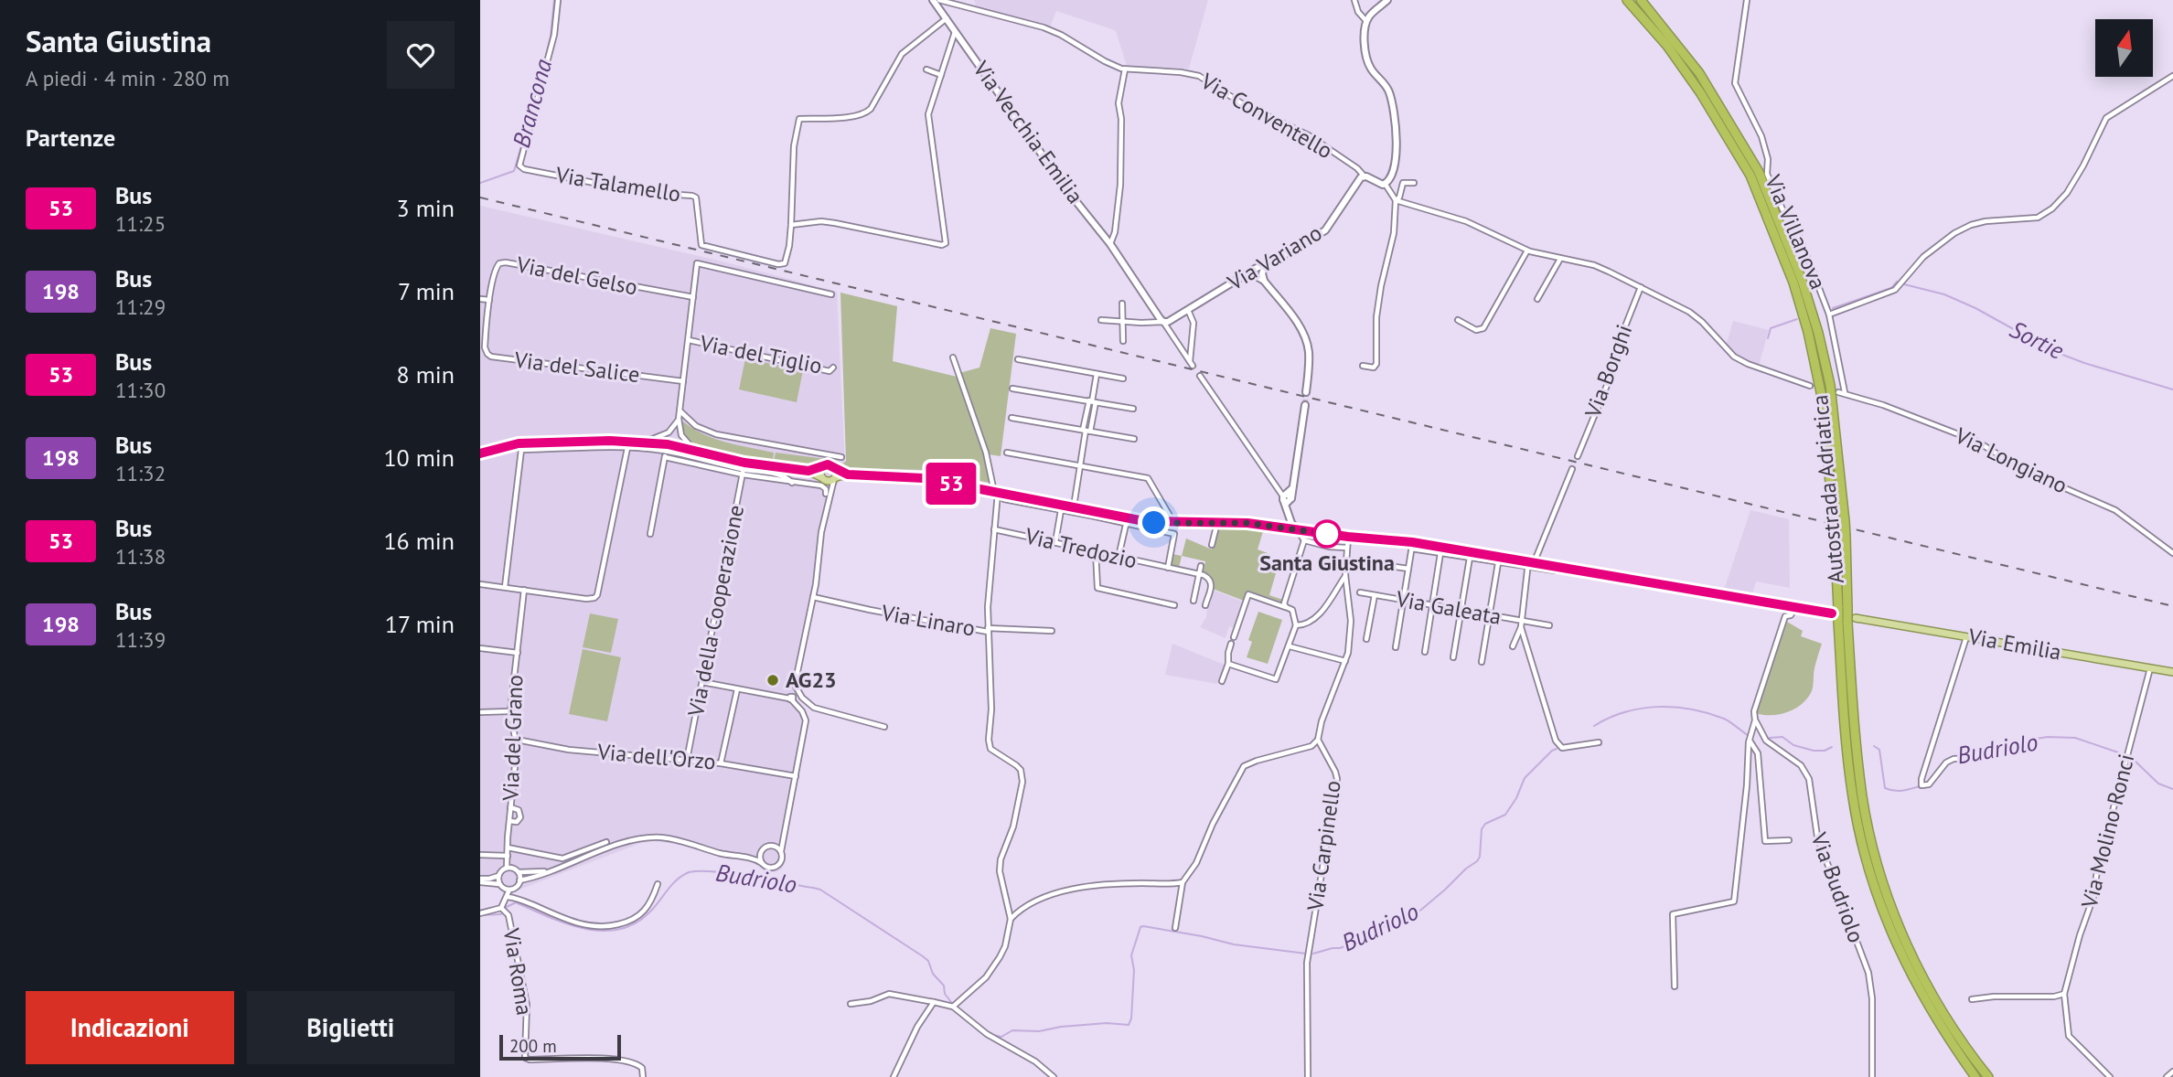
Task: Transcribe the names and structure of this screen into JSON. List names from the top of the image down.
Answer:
{
  "streets": {
    "highway": ["Autostrada Adriatica"],
    "main road": ["Via Emilia"],
    "street": [
      "Via Conventello",
      "Via Vecchia Emilia",
      "Via Talamello",
      "Via Villanova",
      "Via Variano",
      "Via del Gelso",
      "Via del Tiglio",
      "Via del Salice",
      "Via Borghi",
      "Via Longiano",
      "Via Tredozio",
      "Via Galeata",
      "Via della Cooperazione",
      "Via Linaro",
      "Via del Grano",
      "Via dell'Orzo",
      "Via Molino Ronci",
      "Via Carpinello",
      "Via Budriolo",
      "Via Roma"
    ]
  },
  "crossings": [
    ["Via Conventello", "Via Variano"],
    ["Via Vecchia Emilia", "Via Variano"],
    ["Via Villanova", "Via Longiano"],
    ["Via del Gelso", "Via del Salice"],
    ["Via Longiano", "Autostrada Adriatica"],
    ["Autostrada Adriatica", "Via Emilia"],
    ["Via Tredozio", "Via Linaro"],
    ["Via della Cooperazione", "Via dell'Orzo"],
    ["Via Emilia", "Via Molino Ronci"],
    ["Via del Grano", "Via dell'Orzo"]
  ],
  "water": ["Brancona", "Sortie", "Budriolo"],
  "places": ["Santa Giustina", "AG23"],
  "lines": ["bus line 53"],
  "scale_bar": "200 m",
  "north": "top",
  "page": {
    "heading": [
      ["Santa Giustina", "A piedi · 4 min · 280 m"],
      "Partenze"
    ],
    "on_map": "53",
    "list": [
      {
        "mark": "53",
        "name": "Bus",
        "note": "11:25",
        "value": "3 min"
      },
      {
        "mark": "198",
        "name": "Bus",
        "note": "11:29",
        "value": "7 min"
      },
      {
        "mark": "53",
        "name": "Bus",
        "note": "11:30",
        "value": "8 min"
      },
      {
        "mark": "198",
        "name": "Bus",
        "note": "11:32",
        "value": "10 min"
      },
      {
        "mark": "53",
        "name": "Bus",
        "note": "11:38",
        "value": "16 min"
      },
      {
        "mark": "198",
        "name": "Bus",
        "note": "11:39",
        "value": "17 min"
      }
    ],
    "buttons": ["Indicazioni", "Biglietti"],
    "scale": "200 m"
  }
}
